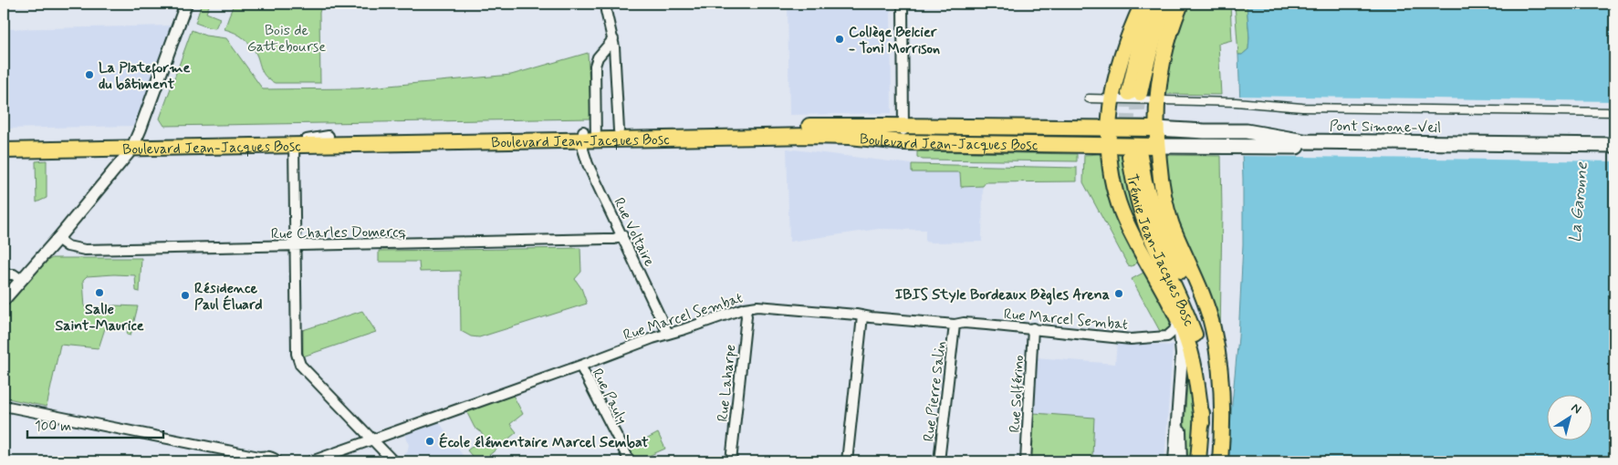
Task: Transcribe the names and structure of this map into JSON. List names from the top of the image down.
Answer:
{
  "streets": {
    "main road": ["Pont Simone-Veil", "Boulevard Jean-Jacques Bosc", "Trémie Jean-Jacques Bosc"],
    "street": [
      "Rue Charles Domercq",
      "Rue Voltaire",
      "Rue Marcel Sembat",
      "Rue Laharpe",
      "Rue Pierre Salin",
      "Rue Solférino",
      "Rue Pauly"
    ]
  },
  "crossings": [
    ["Pont Simone-Veil", "Boulevard Jean-Jacques Bosc"],
    ["Boulevard Jean-Jacques Bosc", "Rue Voltaire"],
    ["Rue Charles Domercq", "Rue Voltaire"],
    ["Rue Voltaire", "Rue Marcel Sembat"],
    ["Rue Marcel Sembat", "Rue Laharpe"],
    ["Rue Marcel Sembat", "Rue Pierre Salin"],
    ["Rue Marcel Sembat", "Rue Solférino"],
    ["Rue Marcel Sembat", "Rue Pauly"]
  ],
  "water": ["La Garonne"],
  "parks": ["Bois de Gattebourse"],
  "places": [
    "Collège Belcier - Toni Morrison",
    "La Plateforme du bâtiment",
    "Salle Saint-Maurice",
    "IBIS Style Bordeaux Bègles Arena",
    "Résidence Paul Éluard",
    "École élémentaire Marcel Sembat"
  ],
  "scale_bar": "100 m",
  "north": "top right"
}
